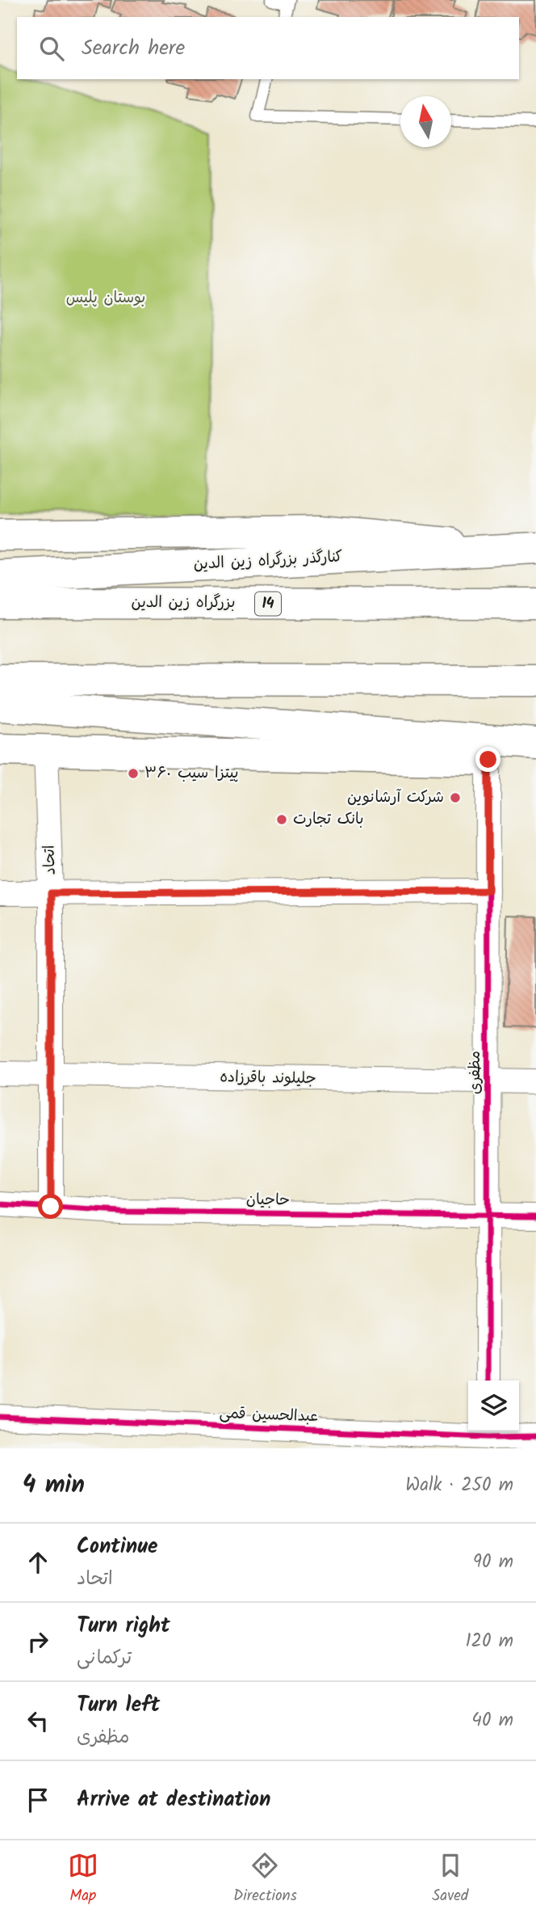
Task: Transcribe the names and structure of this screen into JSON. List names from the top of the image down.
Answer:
{
  "streets": {
    "main road": ["کنارگذر بزرگراه زین الدین", "بزرگراه زین الدین", "14"],
    "street": [
      "اتحاد",
      "مظفری",
      "جلیلوند باقرزاده",
      "حاجیان",
      "عبدالحسین قمی"
    ]
  },
  "crossings": [
    ["اتحاد", "جلیلوند باقرزاده"],
    ["اتحاد", "حاجیان"],
    ["مظفری", "جلیلوند باقرزاده"],
    ["مظفری", "حاجیان"]
  ],
  "parks": ["بوستان پلیس"],
  "places": ["پیتزا سیب ۳۶۰", "شرکت آرشانوین", "بانک تجارت"],
  "north": "top",
  "page": {
    "search": "Search here",
    "heading": ["4 min", "Walk · 250 m"],
    "list": [
      ["Continue", "اتحاد", "90 m"],
      ["Turn right", "ترکمانی", "120 m"],
      ["Turn left", "مظفری", "40 m"],
      "Arrive at destination"
    ],
    "nav": ["Map", "Directions", "Saved"]
  }
}
